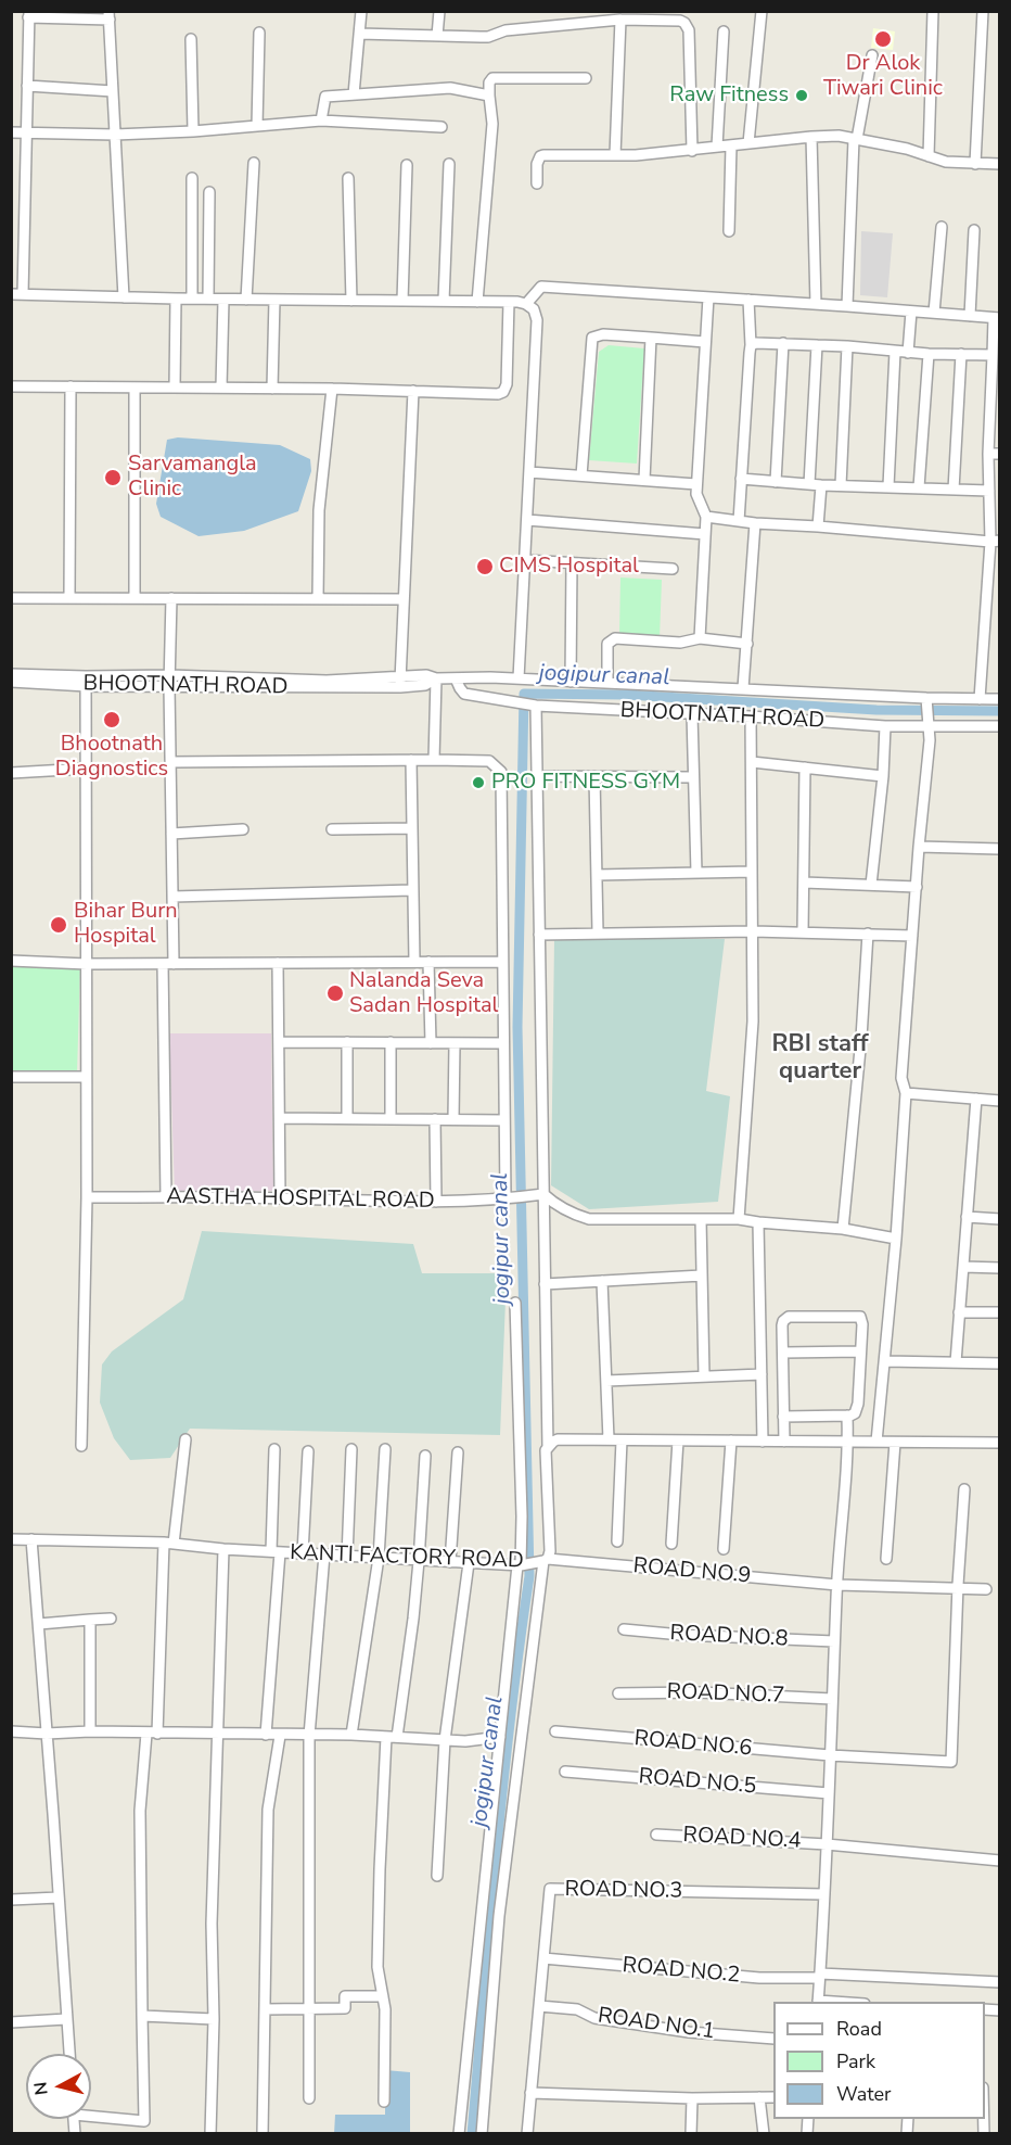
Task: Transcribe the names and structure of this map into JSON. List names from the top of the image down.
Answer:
{
  "streets": {
    "street": [
      "BHOOTNATH ROAD",
      "AASTHA HOSPITAL ROAD",
      "KANTI FACTORY ROAD",
      "ROAD NO.9",
      "ROAD NO.8",
      "ROAD NO.7",
      "ROAD NO.6",
      "ROAD NO.5",
      "ROAD NO.4",
      "ROAD NO.3",
      "ROAD NO.2",
      "ROAD NO.1"
    ]
  },
  "crossings": [
    ["BHOOTNATH ROAD", "KANTI FACTORY ROAD"],
    ["AASTHA HOSPITAL ROAD", "KANTI FACTORY ROAD"],
    ["KANTI FACTORY ROAD", "ROAD NO.9"],
    ["ROAD NO.9", "ROAD NO.6"],
    ["ROAD NO.3", "ROAD NO.2"],
    ["ROAD NO.3", "ROAD NO.1"]
  ],
  "districts": ["RBI staff quarter"],
  "water": ["jogipur canal"],
  "places": [
    "Dr Alok Tiwari Clinic",
    "Raw Fitness",
    "Sarvamangla Clinic",
    "CIMS Hospital",
    "Bhootnath Diagnostics",
    "PRO FITNESS GYM",
    "Bihar Burn Hospital",
    "Nalanda Seva Sadan Hospital"
  ],
  "legend": ["Road", "Park", "Water"],
  "north": "left"
}
